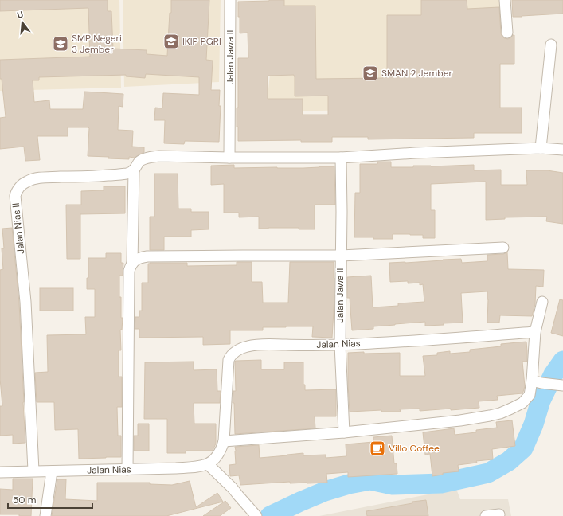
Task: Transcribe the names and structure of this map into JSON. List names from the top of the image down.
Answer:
{
  "streets": {
    "street": ["Jalan Jawa II", "Jalan Nias II", "Jalan Nias"]
  },
  "crossings": [
    ["Jalan Jawa II", "Jalan Nias II"],
    ["Jalan Jawa II", "Jalan Nias"],
    ["Jalan Nias II", "Jalan Nias"]
  ],
  "places": {
    "school or university": ["IKIP PGRI", "SMP Negeri 3 Jember", "SMAN 2 Jember"],
    "cafe": ["Villo Coffee"]
  },
  "scale_bar": "50 m",
  "north": "top"
}
